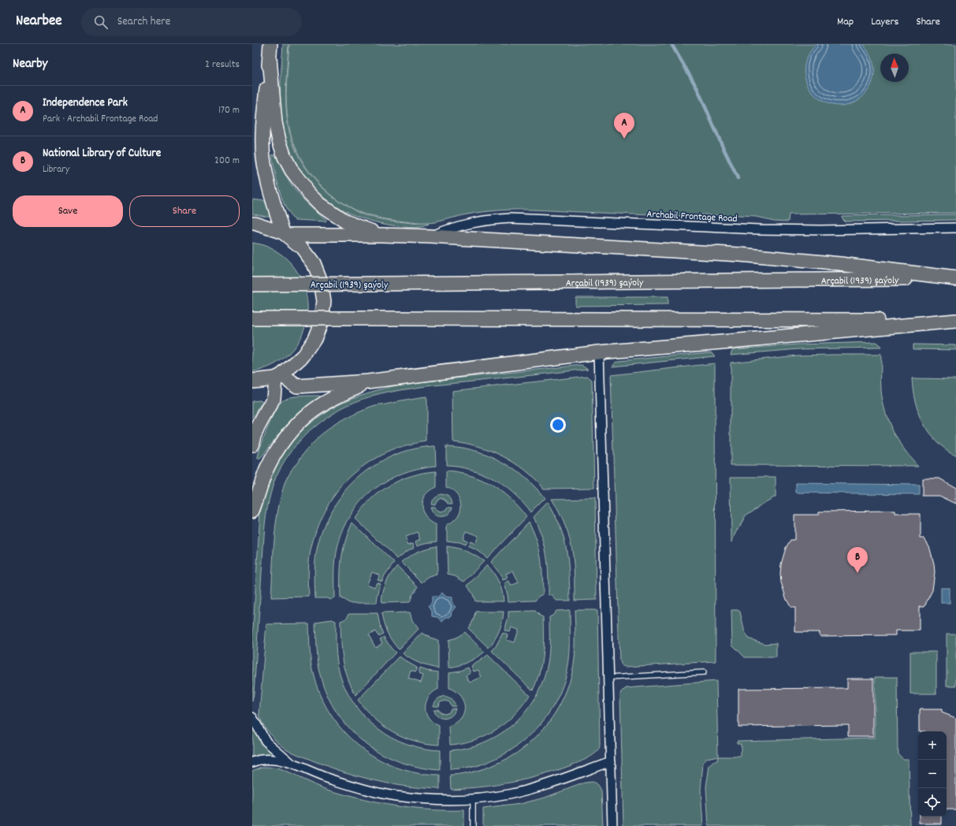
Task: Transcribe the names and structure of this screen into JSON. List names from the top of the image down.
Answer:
{
  "streets": {
    "main road": ["Arçabil (1939) şaýoly"],
    "street": ["Archabil Frontage Road"]
  },
  "north": "top",
  "page": {
    "header": "Nearbee",
    "search": "Search here",
    "nav": ["Map", "Layers", "Share"],
    "heading": ["Nearby", "2 results"],
    "list": [
      {
        "mark": "A",
        "name": "Independence Park",
        "note": "Park · Archabil Frontage Road",
        "value": "170 m"
      },
      {
        "mark": "B",
        "name": "National Library of Culture",
        "note": "Library",
        "value": "200 m"
      }
    ],
    "pins": ["A", "B"],
    "buttons": ["Save", "Share"],
    "map_buttons": ["+", "−"]
  }
}
